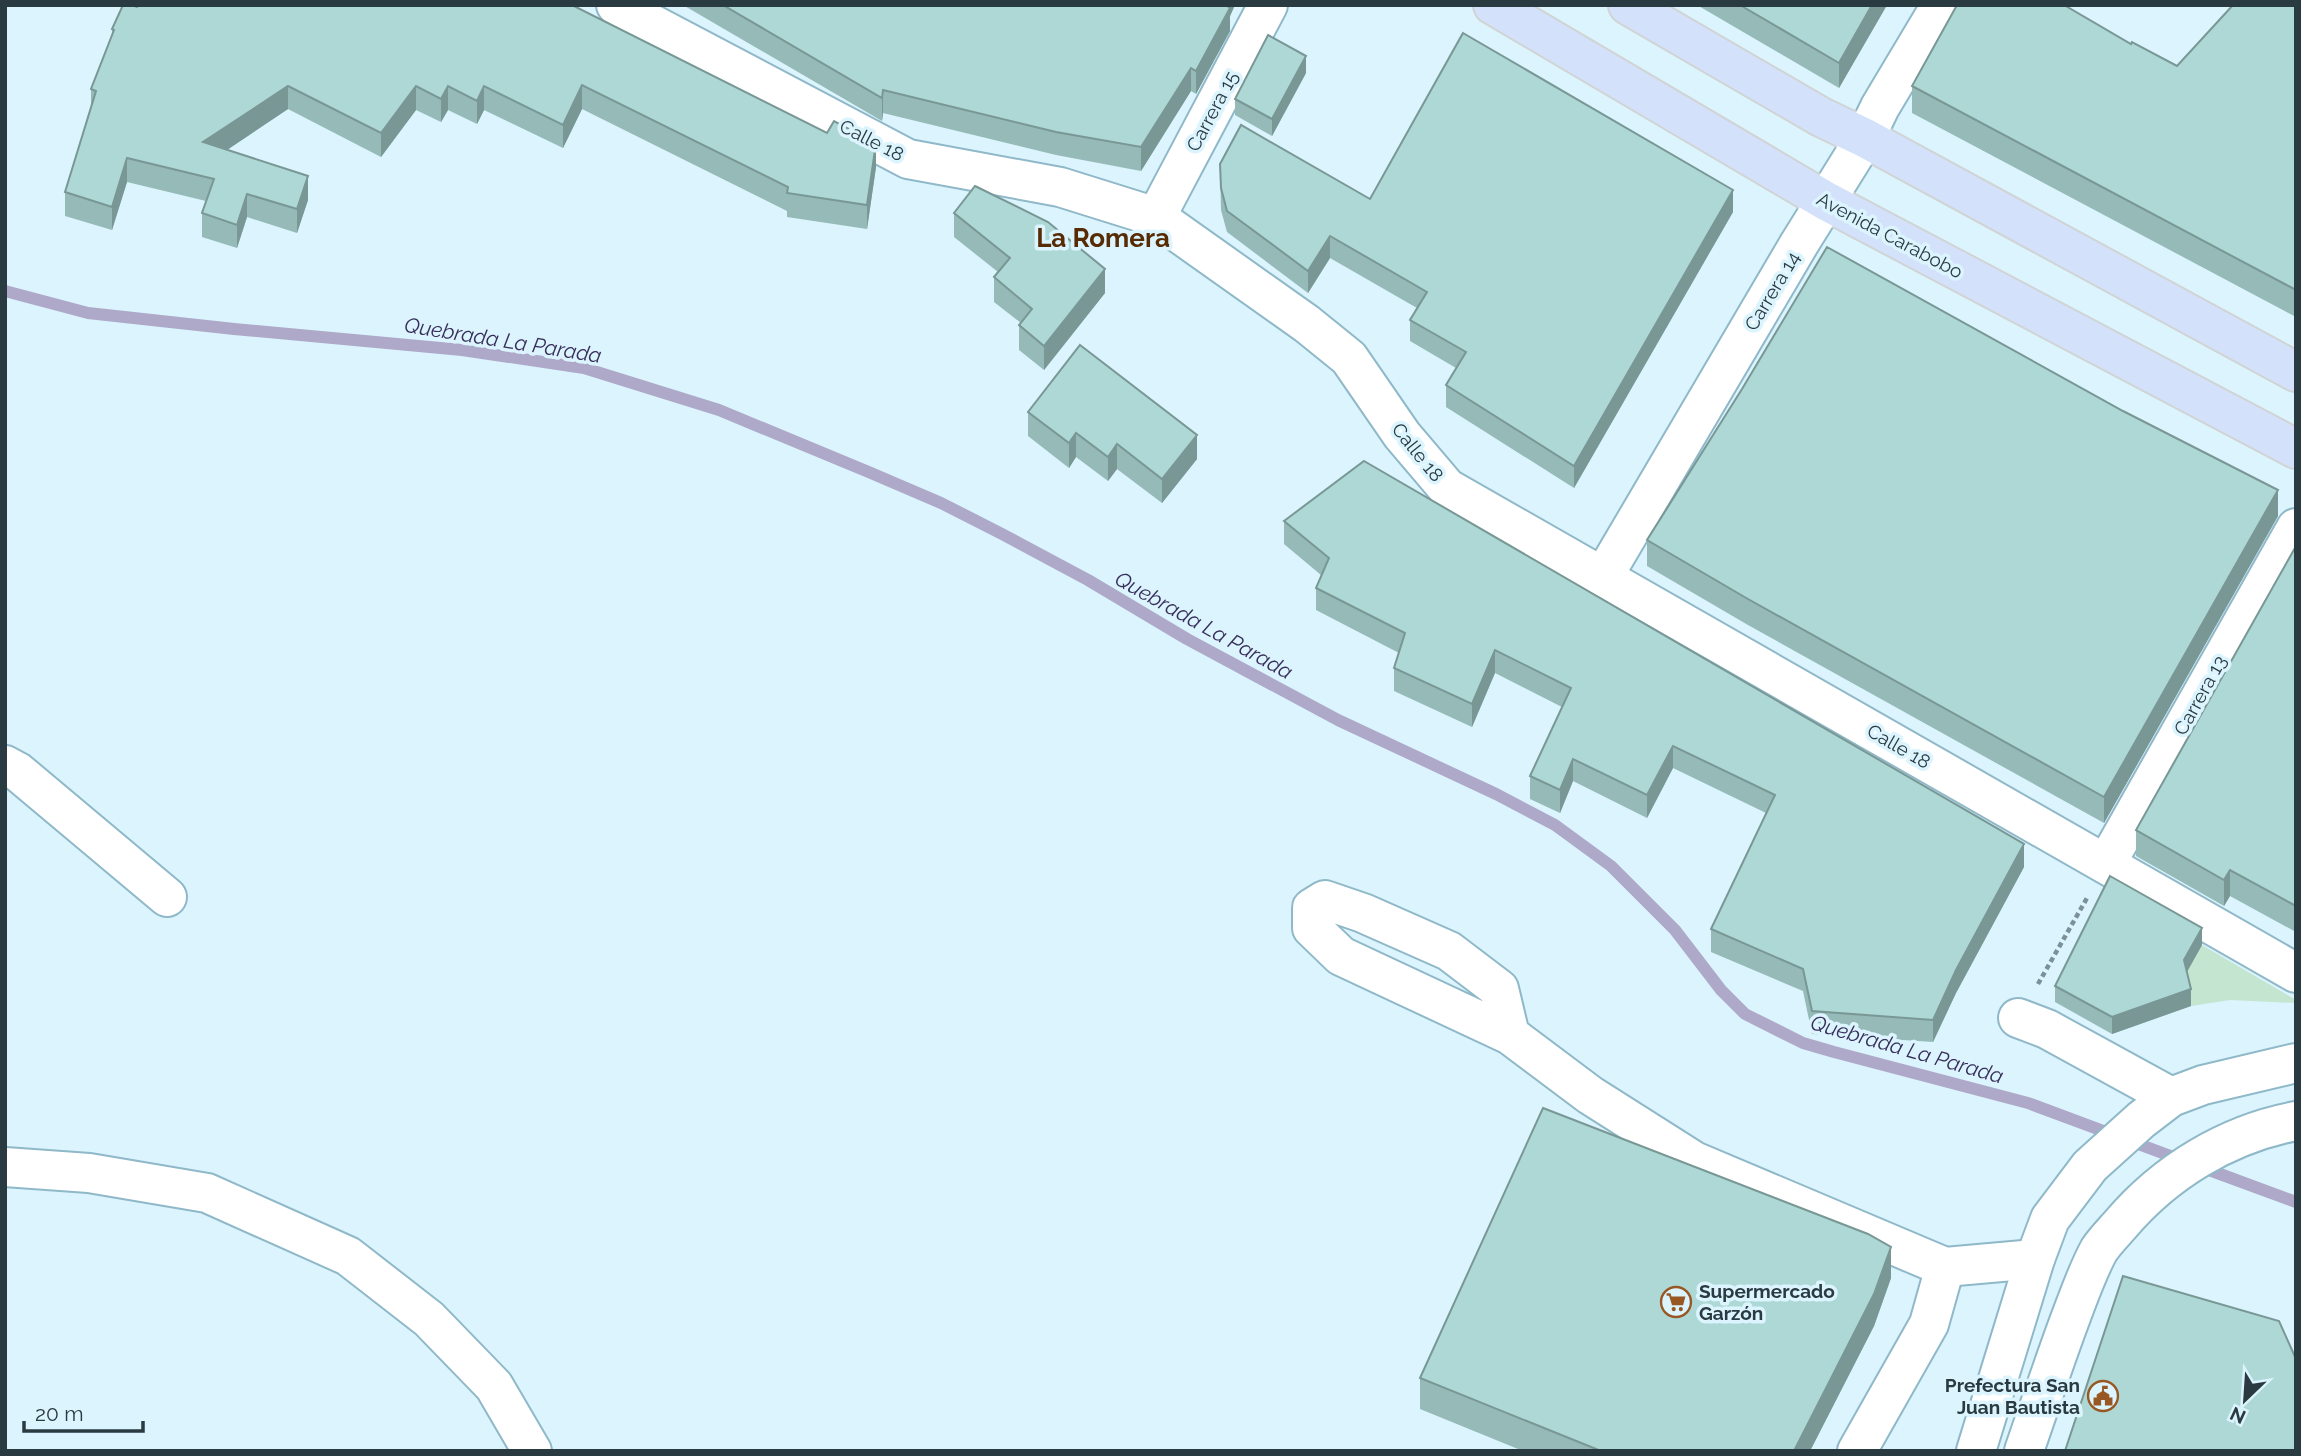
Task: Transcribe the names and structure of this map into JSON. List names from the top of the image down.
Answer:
{
  "streets": {
    "main road": ["Avenida Carabobo"],
    "street": [
      "Carrera 15",
      "Calle 18",
      "Carrera 14",
      "Carrera 13"
    ]
  },
  "crossings": [
    ["Carrera 15", "Calle 18"],
    ["Calle 18", "Carrera 14"],
    ["Calle 18", "Carrera 13"],
    ["Avenida Carabobo", "Carrera 14"]
  ],
  "districts": ["La Romera"],
  "water": ["Quebrada La Parada"],
  "places": {
    "supermarket": ["Supermercado Garzón"],
    "public building": ["Prefectura San Juan Bautista"]
  },
  "scale_bar": "20 m",
  "north": "bottom left"
}
